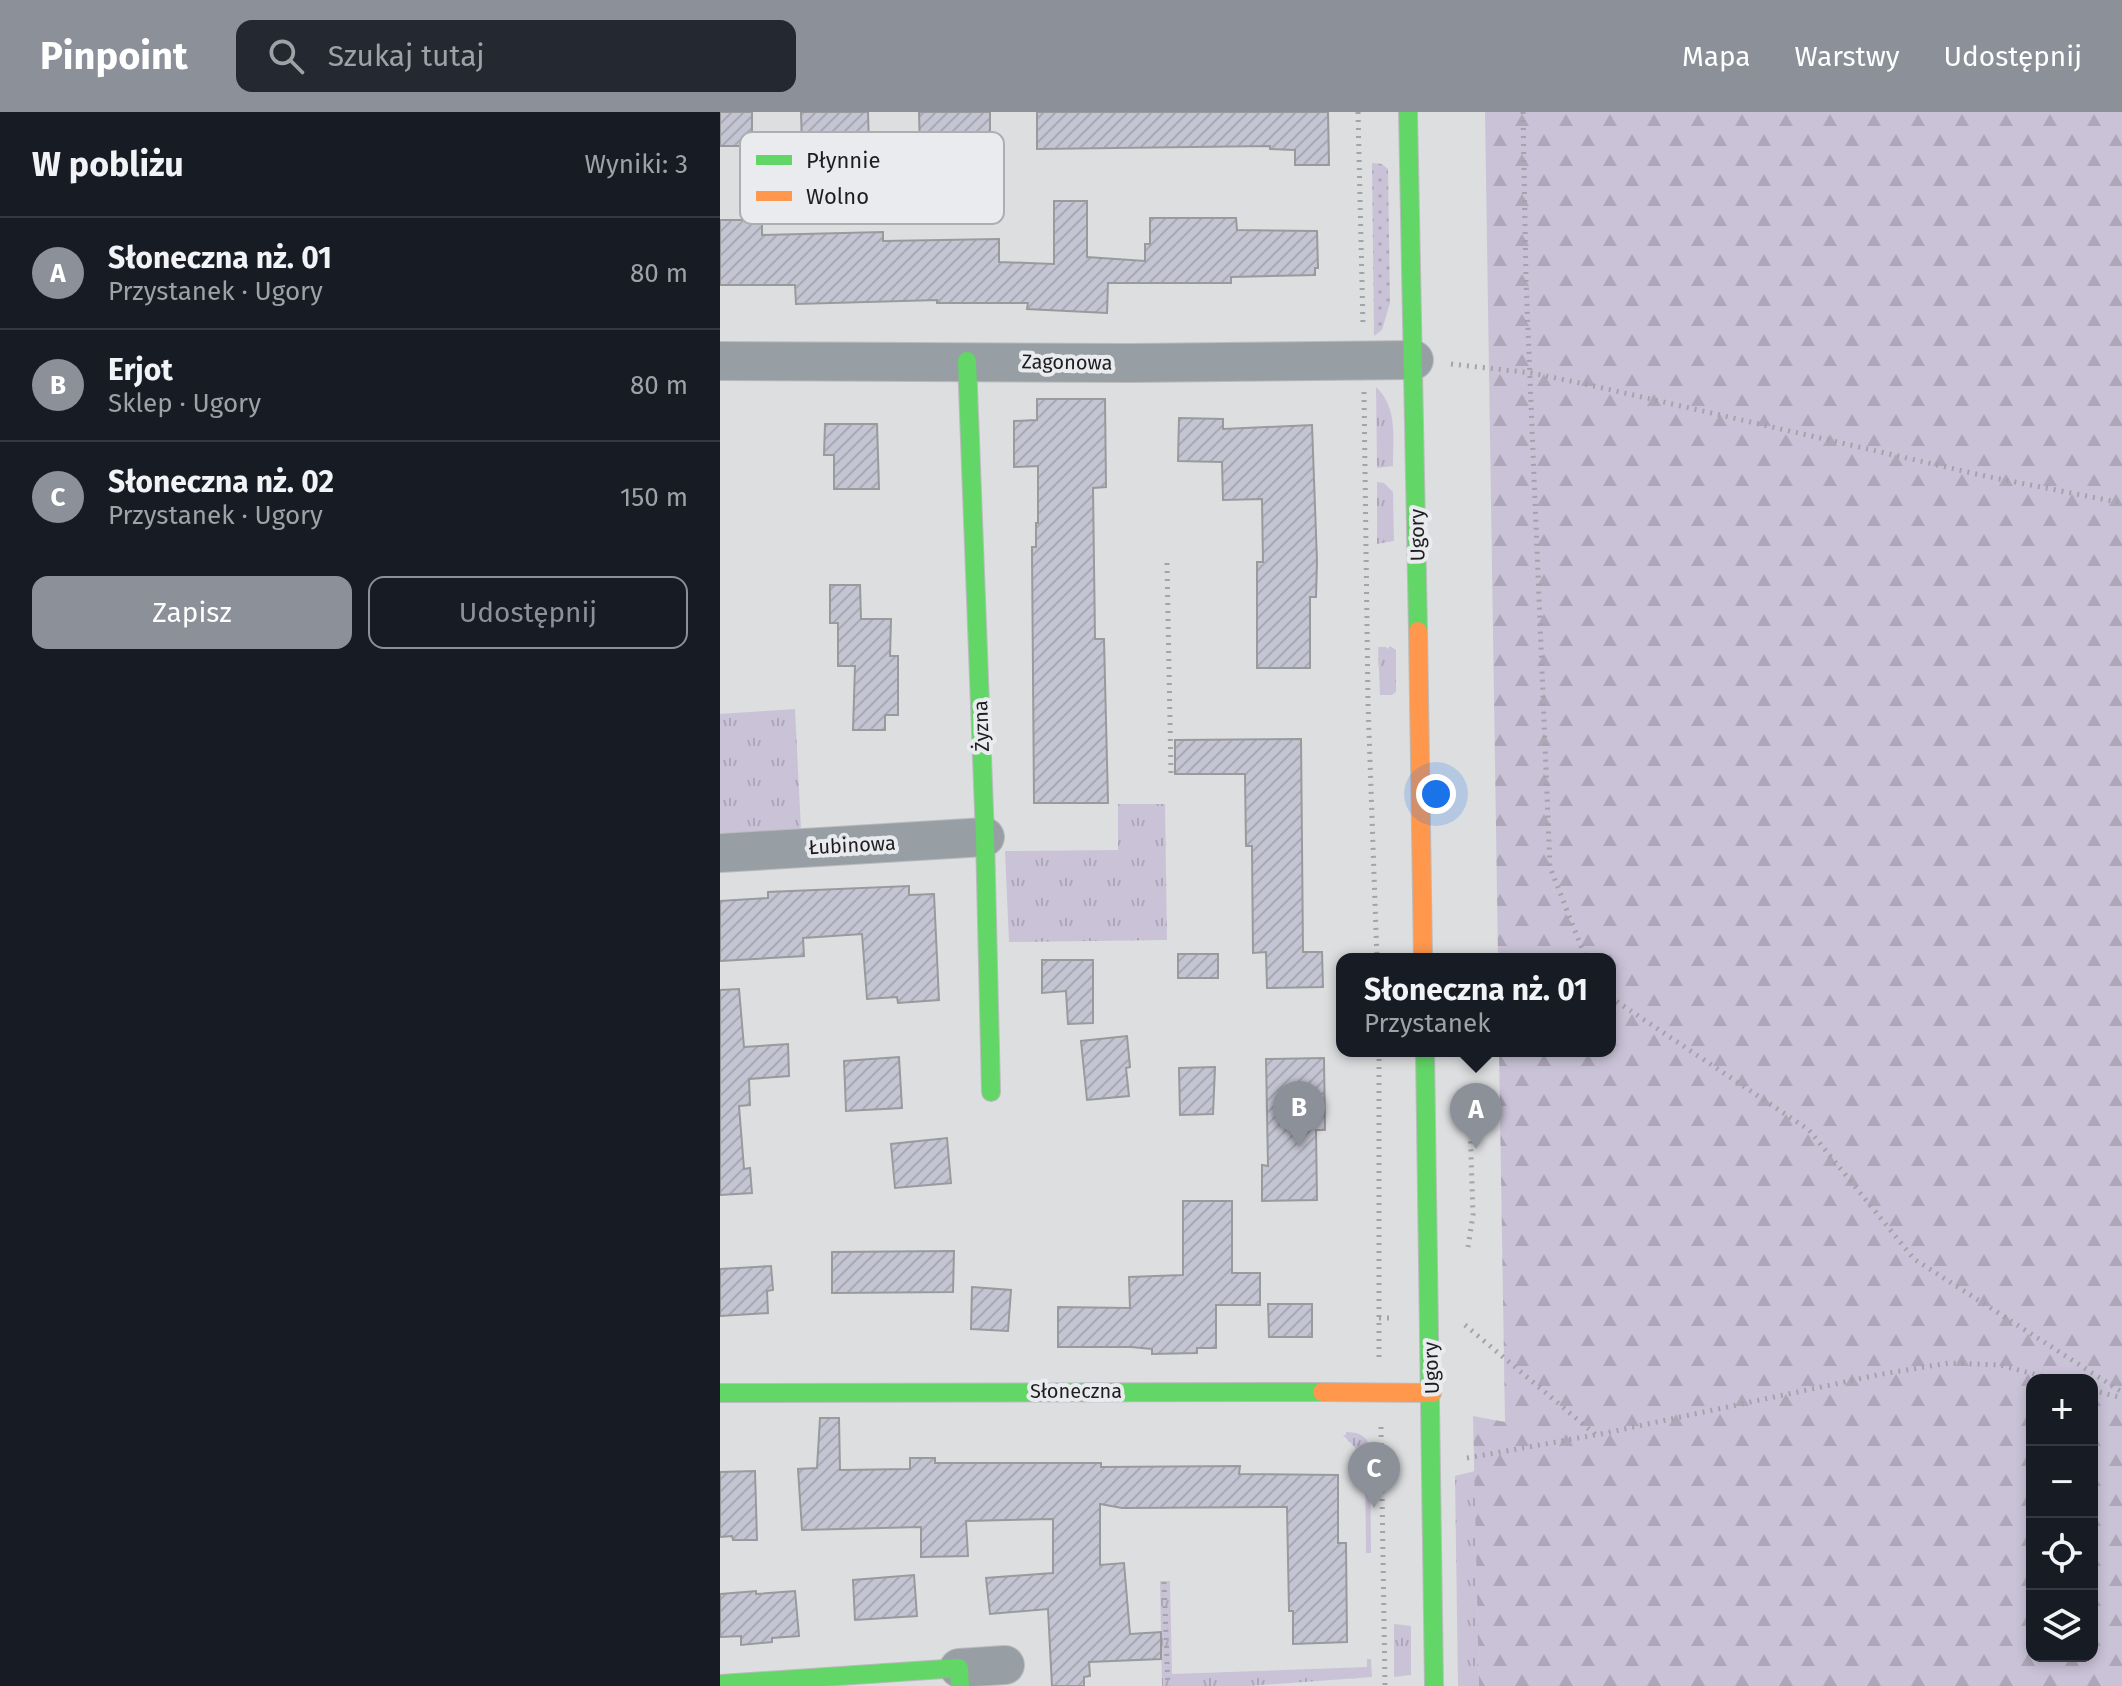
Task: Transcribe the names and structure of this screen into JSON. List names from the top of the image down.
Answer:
{
  "streets": {
    "street": [
      "Zagonowa",
      "Ugory",
      "Żyzna",
      "Łubinowa",
      "Słoneczna"
    ]
  },
  "crossings": [
    ["Zagonowa", "Ugory"],
    ["Zagonowa", "Żyzna"],
    ["Ugory", "Słoneczna"],
    ["Żyzna", "Łubinowa"]
  ],
  "legend": ["Płynnie", "Wolno"],
  "page": {
    "header": "Pinpoint",
    "search": "Szukaj tutaj",
    "nav": ["Mapa", "Warstwy", "Udostępnij"],
    "heading": ["W pobliżu", "Wyniki: 3"],
    "list": [
      {
        "mark": "A",
        "name": "Słoneczna nż. 01",
        "note": "Przystanek · Ugory",
        "value": "80 m"
      },
      {
        "mark": "B",
        "name": "Erjot",
        "note": "Sklep · Ugory",
        "value": "80 m"
      },
      {
        "mark": "C",
        "name": "Słoneczna nż. 02",
        "note": "Przystanek · Ugory",
        "value": "150 m"
      }
    ],
    "buttons": ["Zapisz", "Udostępnij"],
    "popup": ["Słoneczna nż. 01", "Przystanek"],
    "pins": ["B", "A", "C"],
    "map_buttons": ["+", "−"]
  }
}
